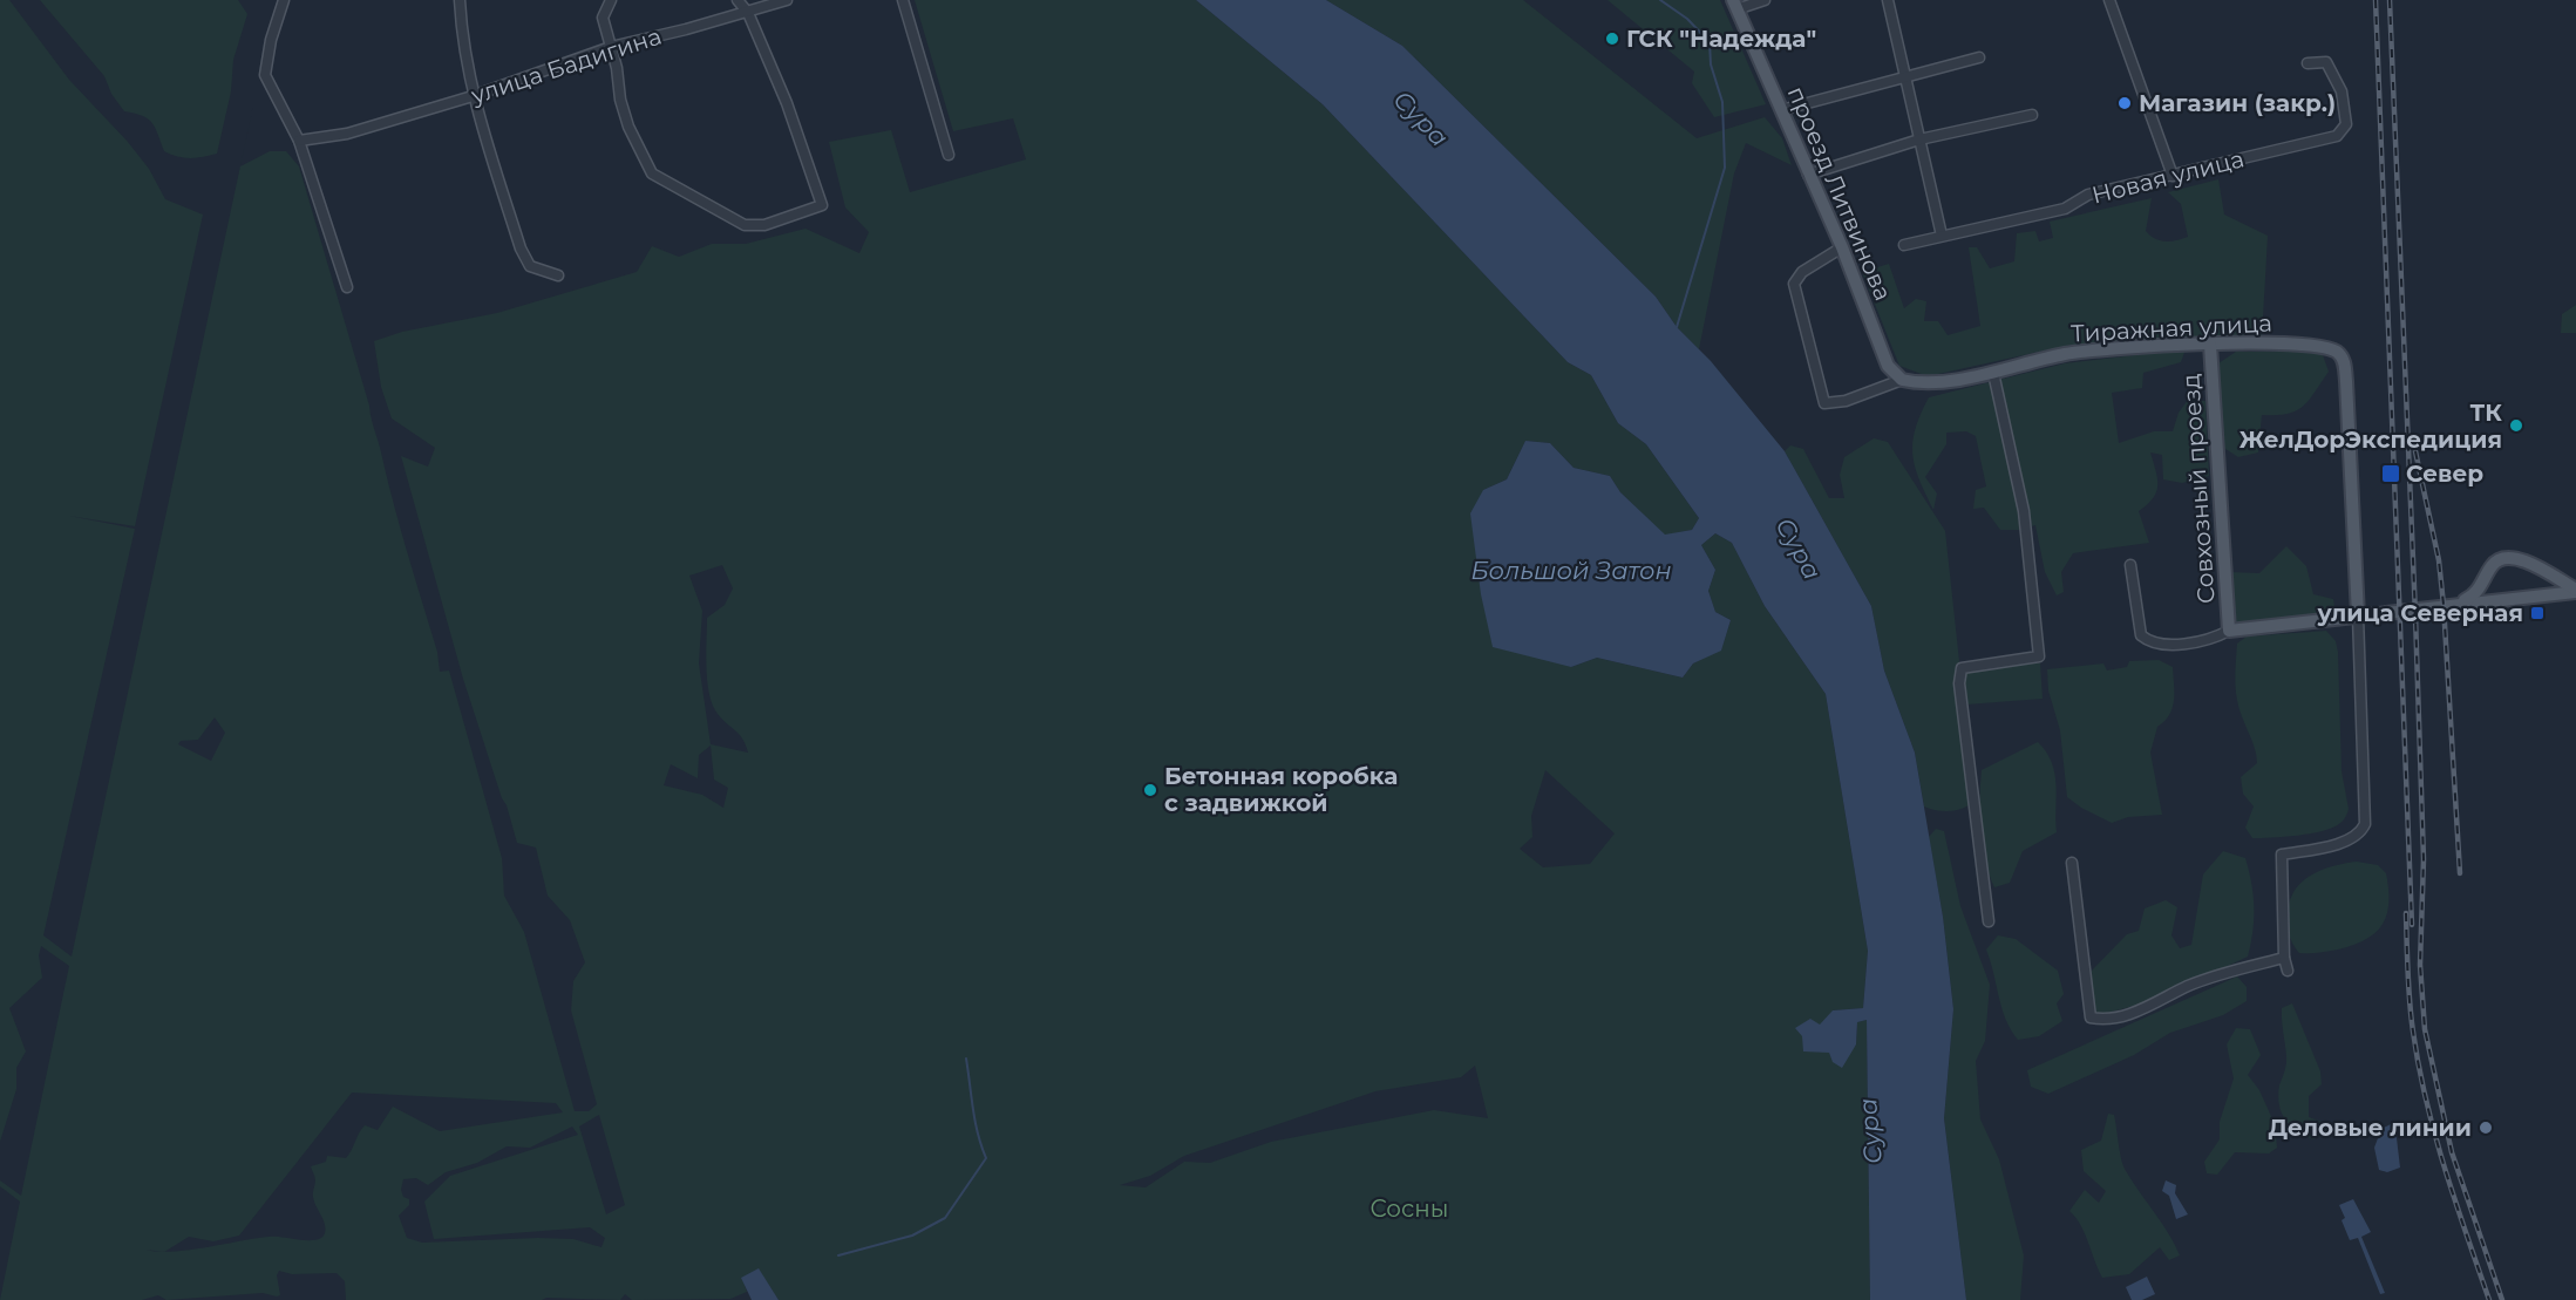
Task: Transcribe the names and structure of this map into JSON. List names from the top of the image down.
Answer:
{
  "streets": {
    "main road": ["проезд Литвинова", "Тиражная улица", "Совхозный проезд"],
    "street": ["улица Бадигина", "Новая улица"]
  },
  "crossings": [
    ["проезд Литвинова", "Тиражная улица"],
    ["Тиражная улица", "Совхозный проезд"]
  ],
  "water": ["Сура", "Большой Затон"],
  "parks": ["Сосны"],
  "places": {
    "other": [
      "ГСК \"Надежда\"",
      "Магазин (закр.)",
      "ТК ЖелДорЭкспедиция",
      "Бетонная коробка с задвижкой",
      "Деловые линии"
    ],
    "transit": ["Север", "улица Северная"]
  }
}
